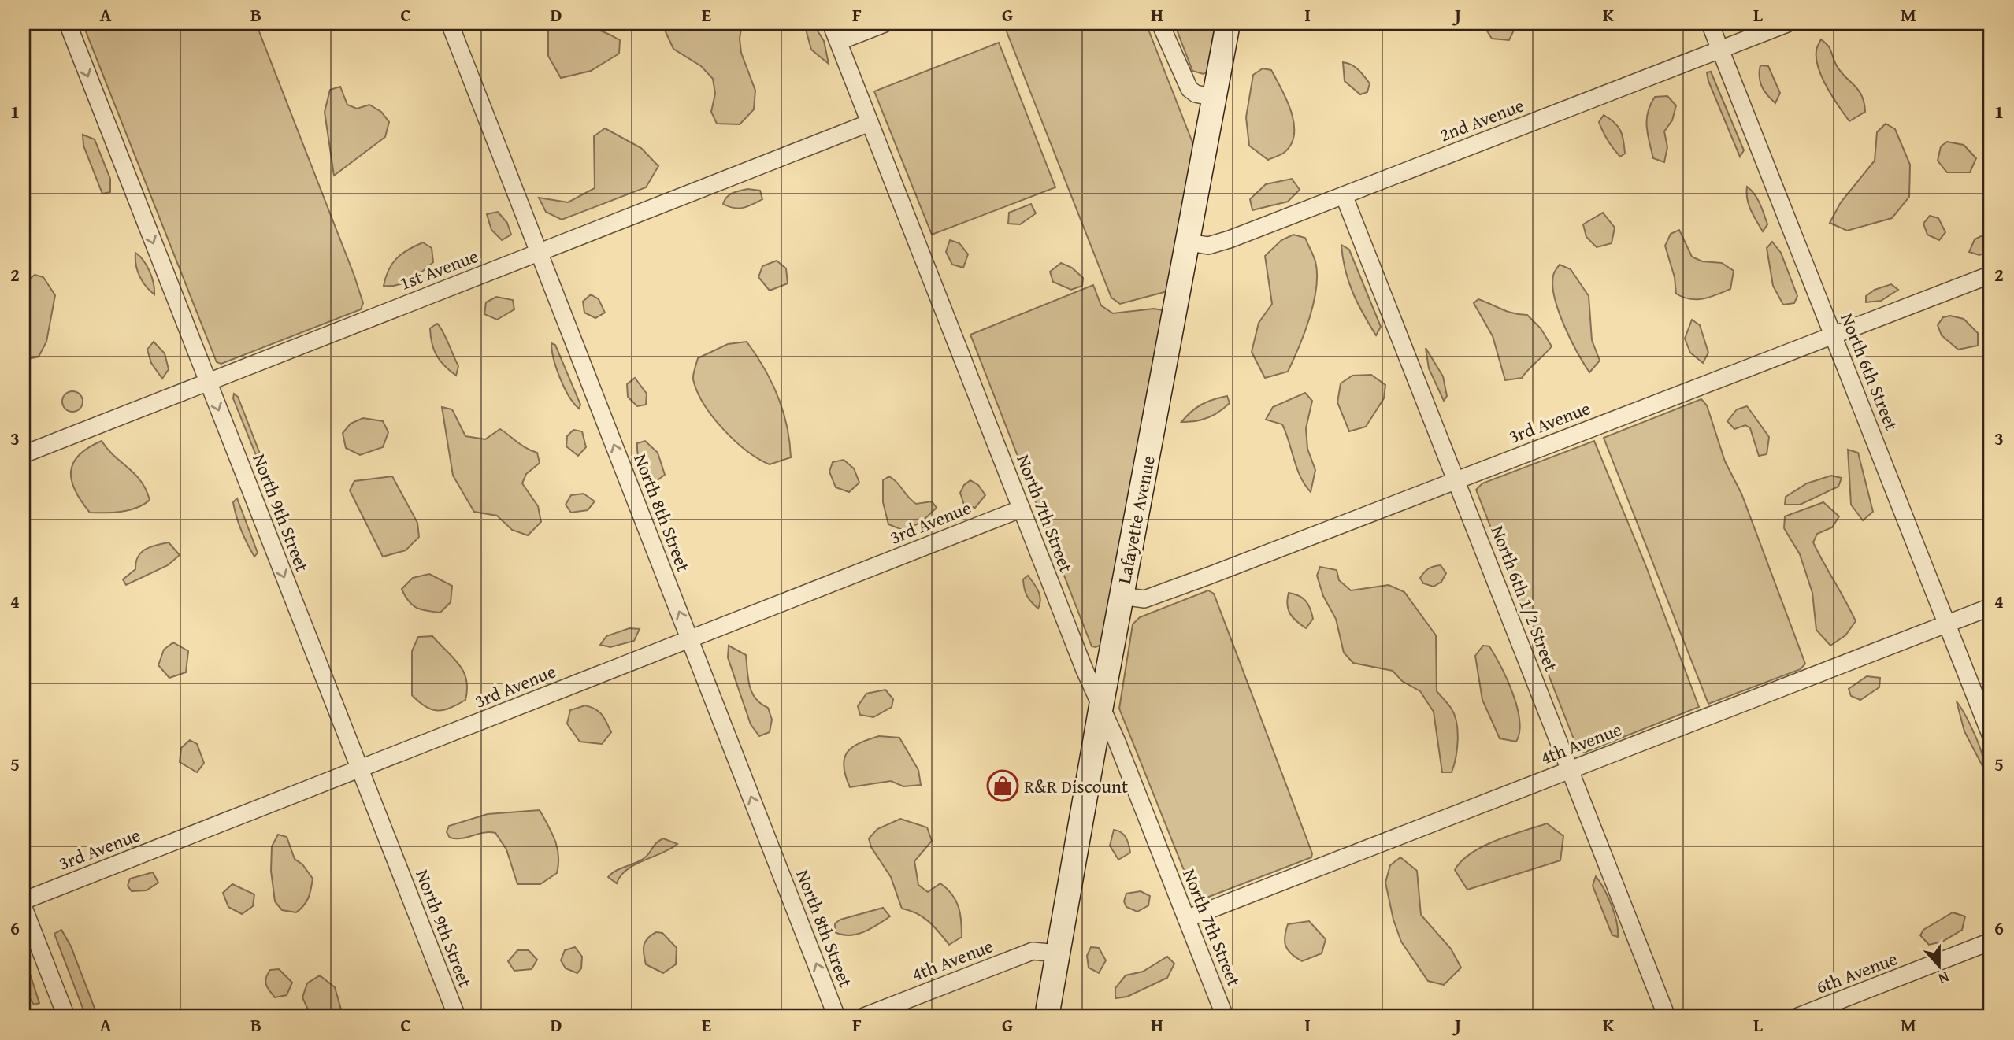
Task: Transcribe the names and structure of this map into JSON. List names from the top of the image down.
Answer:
{
  "streets": {
    "street": [
      "2nd Avenue",
      "1st Avenue",
      "North 6th Street",
      "3rd Avenue",
      "North 9th Street",
      "North 8th Street",
      "North 7th Street",
      "Lafayette Avenue",
      "North 6th 1/2 Street",
      "4th Avenue",
      "6th Avenue"
    ]
  },
  "crossings": [
    ["2nd Avenue", "North 6th Street"],
    ["2nd Avenue", "Lafayette Avenue"],
    ["2nd Avenue", "North 6th 1/2 Street"],
    ["1st Avenue", "North 9th Street"],
    ["1st Avenue", "North 8th Street"],
    ["1st Avenue", "North 7th Street"],
    ["North 6th Street", "3rd Avenue"],
    ["North 6th Street", "4th Avenue"],
    ["3rd Avenue", "North 9th Street"],
    ["3rd Avenue", "North 8th Street"],
    ["3rd Avenue", "North 7th Street"],
    ["3rd Avenue", "Lafayette Avenue"],
    ["3rd Avenue", "North 6th 1/2 Street"],
    ["North 7th Street", "Lafayette Avenue"],
    ["North 7th Street", "4th Avenue"],
    ["Lafayette Avenue", "4th Avenue"],
    ["North 6th 1/2 Street", "4th Avenue"]
  ],
  "one_way": ["North 9th Street", "North 8th Street"],
  "places": {
    "shop": ["R&R Discount"]
  },
  "north": "bottom",
  "grid": {
    "columns": [
      "A",
      "B",
      "C",
      "D",
      "E",
      "F",
      "G",
      "H",
      "I",
      "J",
      "K",
      "L",
      "M"
    ],
    "rows": [
      "1",
      "2",
      "3",
      "4",
      "5",
      "6"
    ]
  }
}
